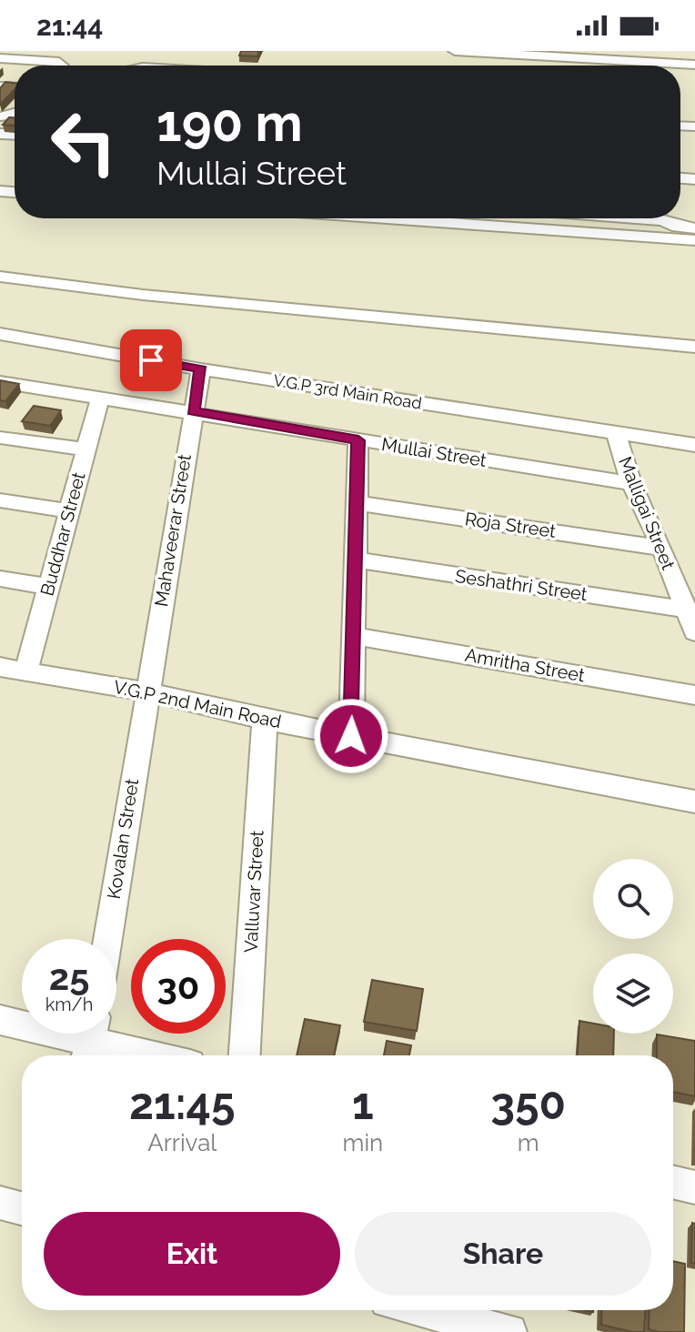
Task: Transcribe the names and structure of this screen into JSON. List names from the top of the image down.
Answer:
{
  "streets": {
    "street": [
      "V.G.P 3rd Main Road",
      "Mullai Street",
      "Malligai Street",
      "Roja Street",
      "Mahaveerar Street",
      "Buddhar Street",
      "Seshathri Street",
      "Amritha Street",
      "V.G.P 2nd Main Road",
      "Kovalan Street",
      "Valluvar Street"
    ]
  },
  "crossings": [
    ["V.G.P 3rd Main Road", "Malligai Street"],
    ["V.G.P 3rd Main Road", "Mahaveerar Street"],
    ["Mullai Street", "Malligai Street"],
    ["Mullai Street", "Mahaveerar Street"],
    ["Mullai Street", "Buddhar Street"],
    ["Malligai Street", "Roja Street"],
    ["Malligai Street", "Seshathri Street"],
    ["Mahaveerar Street", "V.G.P 2nd Main Road"],
    ["Mahaveerar Street", "Kovalan Street"],
    ["Buddhar Street", "V.G.P 2nd Main Road"],
    ["V.G.P 2nd Main Road", "Kovalan Street"],
    ["V.G.P 2nd Main Road", "Valluvar Street"]
  ],
  "page": {
    "status": "21:44",
    "turn": ["190 m", "Mullai Street"],
    "speed": "25 km/h",
    "limit": "30",
    "eta": [
      "21:45",
      "Arrival",
      "1",
      "min",
      "350",
      "m"
    ],
    "buttons": ["Exit", "Share"]
  }
}
